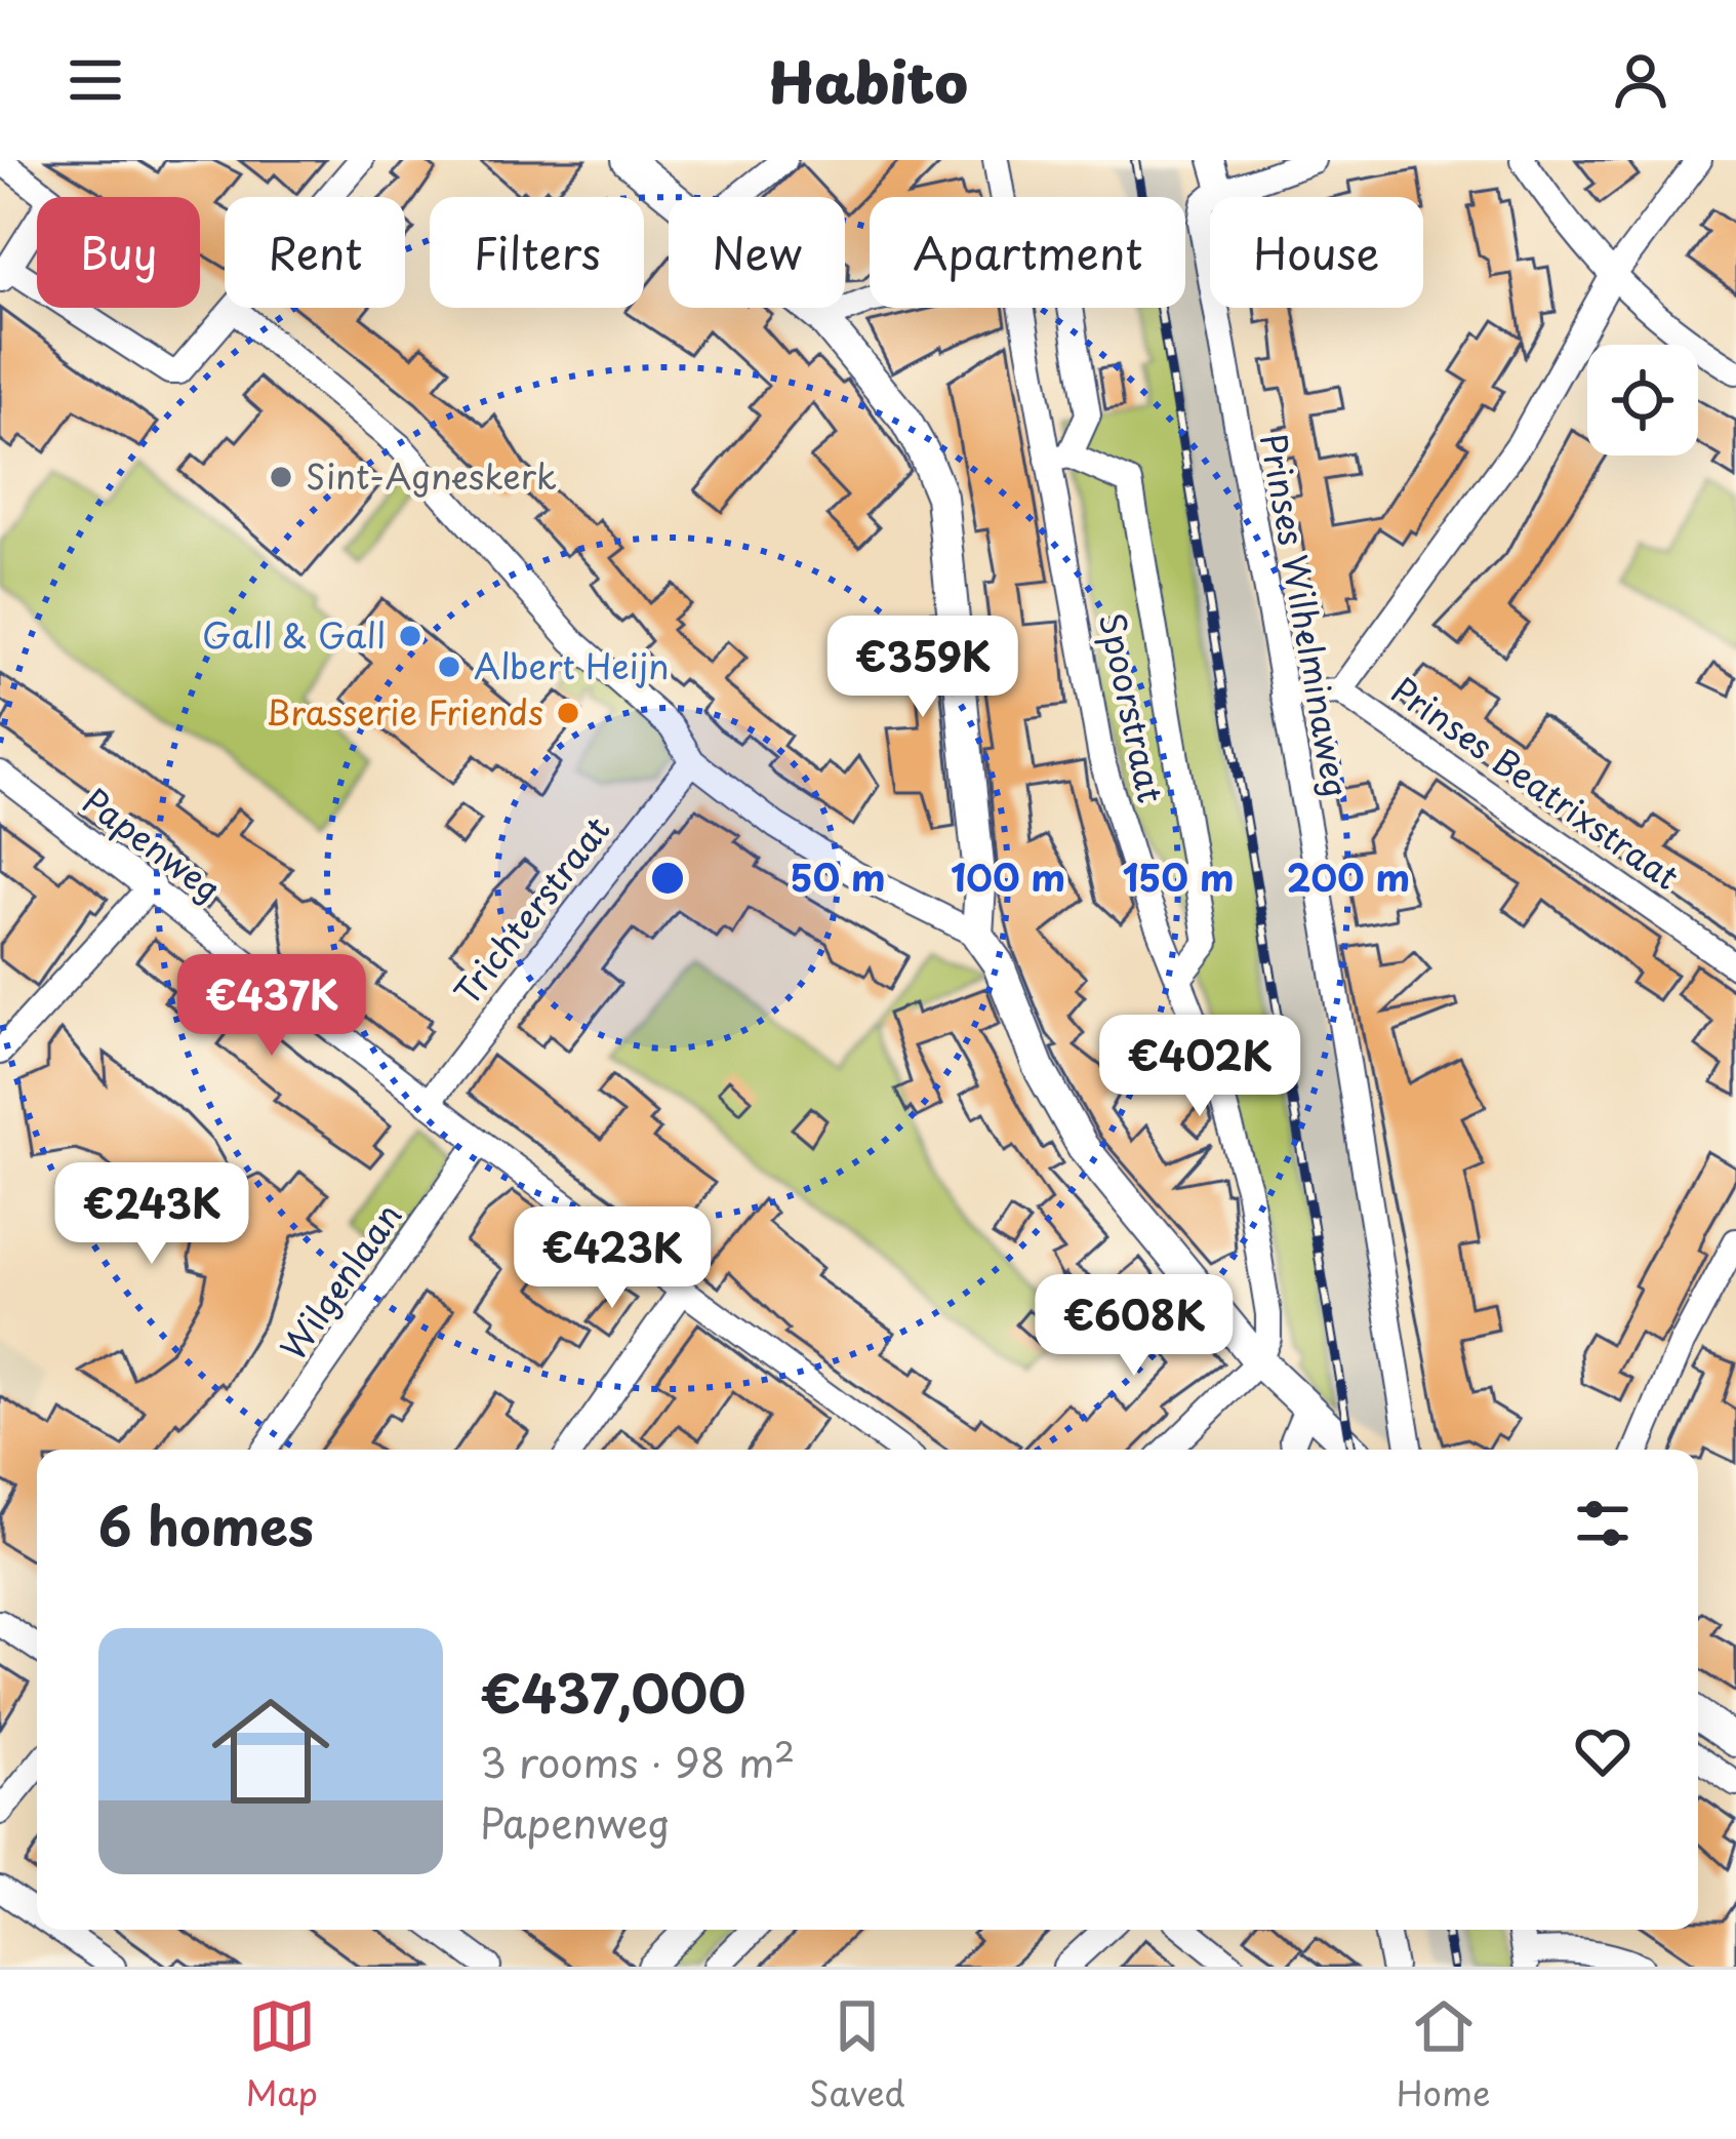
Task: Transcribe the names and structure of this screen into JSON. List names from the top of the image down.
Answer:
{
  "streets": {
    "street": [
      "Prinses Wilhelminaweg",
      "Spoorstraat",
      "Prinses Beatrixstraat",
      "Papenweg",
      "Trichterstraat",
      "Wilgenlaan"
    ]
  },
  "crossings": [
    ["Prinses Wilhelminaweg", "Prinses Beatrixstraat"],
    ["Papenweg", "Trichterstraat"],
    ["Papenweg", "Wilgenlaan"]
  ],
  "places": [
    "Sint-Agneskerk",
    "Gall & Gall",
    "Albert Heijn",
    "Brasserie Friends"
  ],
  "page": {
    "header": "Habito",
    "chip": [
      "Buy",
      "Rent",
      "Filters",
      "New",
      "Apartment",
      "House"
    ],
    "price": [
      "€359K",
      "€437K",
      "€402K",
      "€243K",
      "€423K",
      "€608K"
    ],
    "heading": "6 homes",
    "list": [
      {
        "name": "€437,000",
        "note": "3 rooms · 98 m² · Papenweg"
      }
    ],
    "tabs": ["Map", "Saved", "Home"]
  },
  "rings": [
    "50 m",
    "100 m",
    "150 m",
    "200 m"
  ]
}
